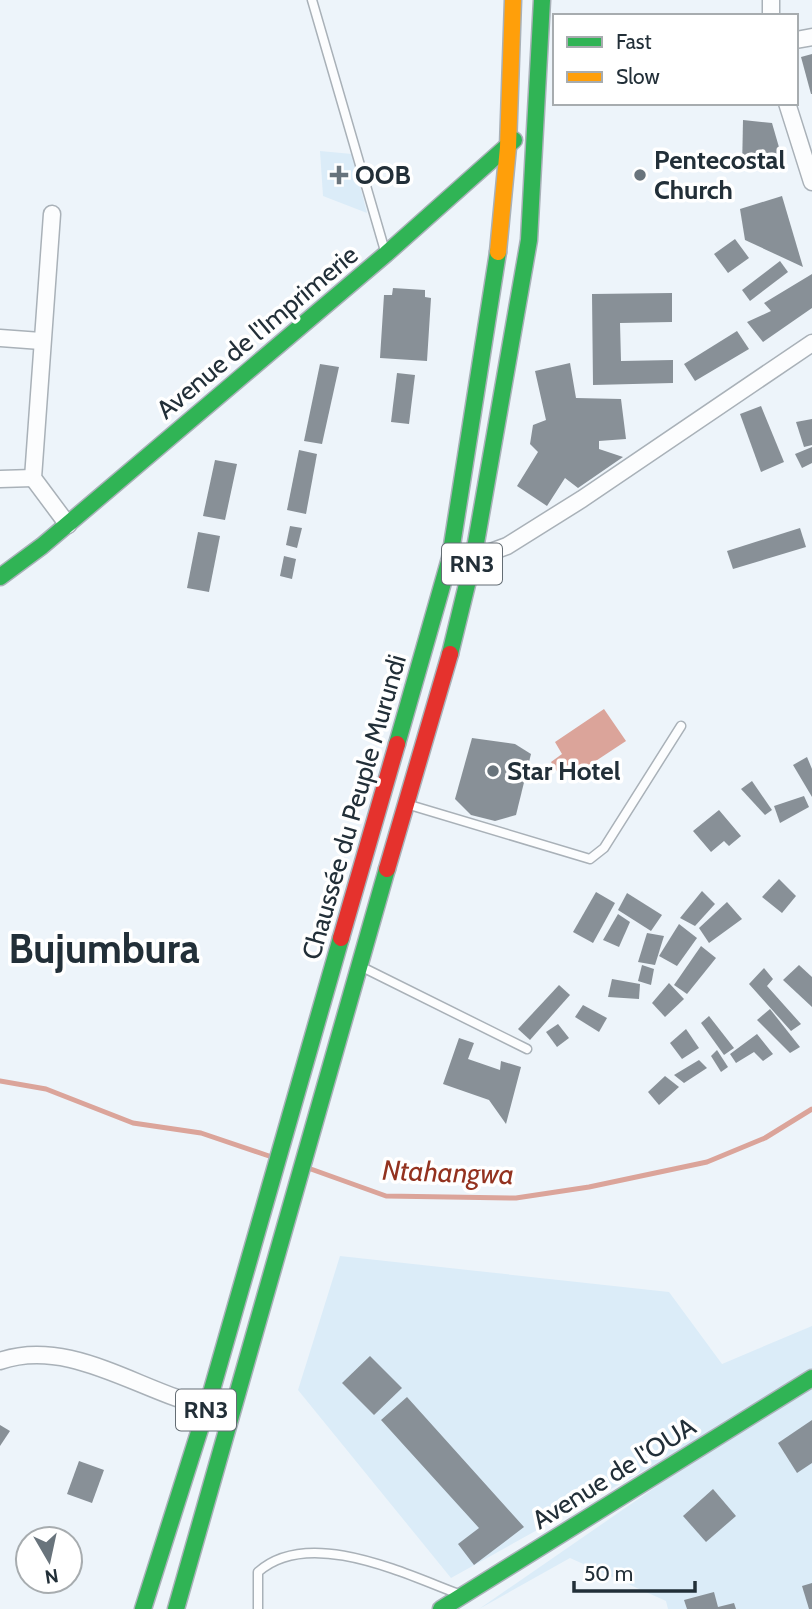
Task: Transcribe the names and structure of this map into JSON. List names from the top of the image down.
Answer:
{
  "streets": {
    "main road": [
      "Avenue de l'Imprimerie",
      "RN3",
      "Chaussée du Peuple Murundi",
      "Avenue de l'OUA"
    ]
  },
  "crossings": [
    ["Avenue de l'Imprimerie", "Chaussée du Peuple Murundi"]
  ],
  "districts": ["Bujumbura"],
  "water": ["Ntahangwa"],
  "places": {
    "health": ["OOB"],
    "other": ["Pentecostal Church", "Star Hotel"]
  },
  "legend": ["Fast", "Slow"],
  "scale_bar": "50 m",
  "north": "bottom"
}
